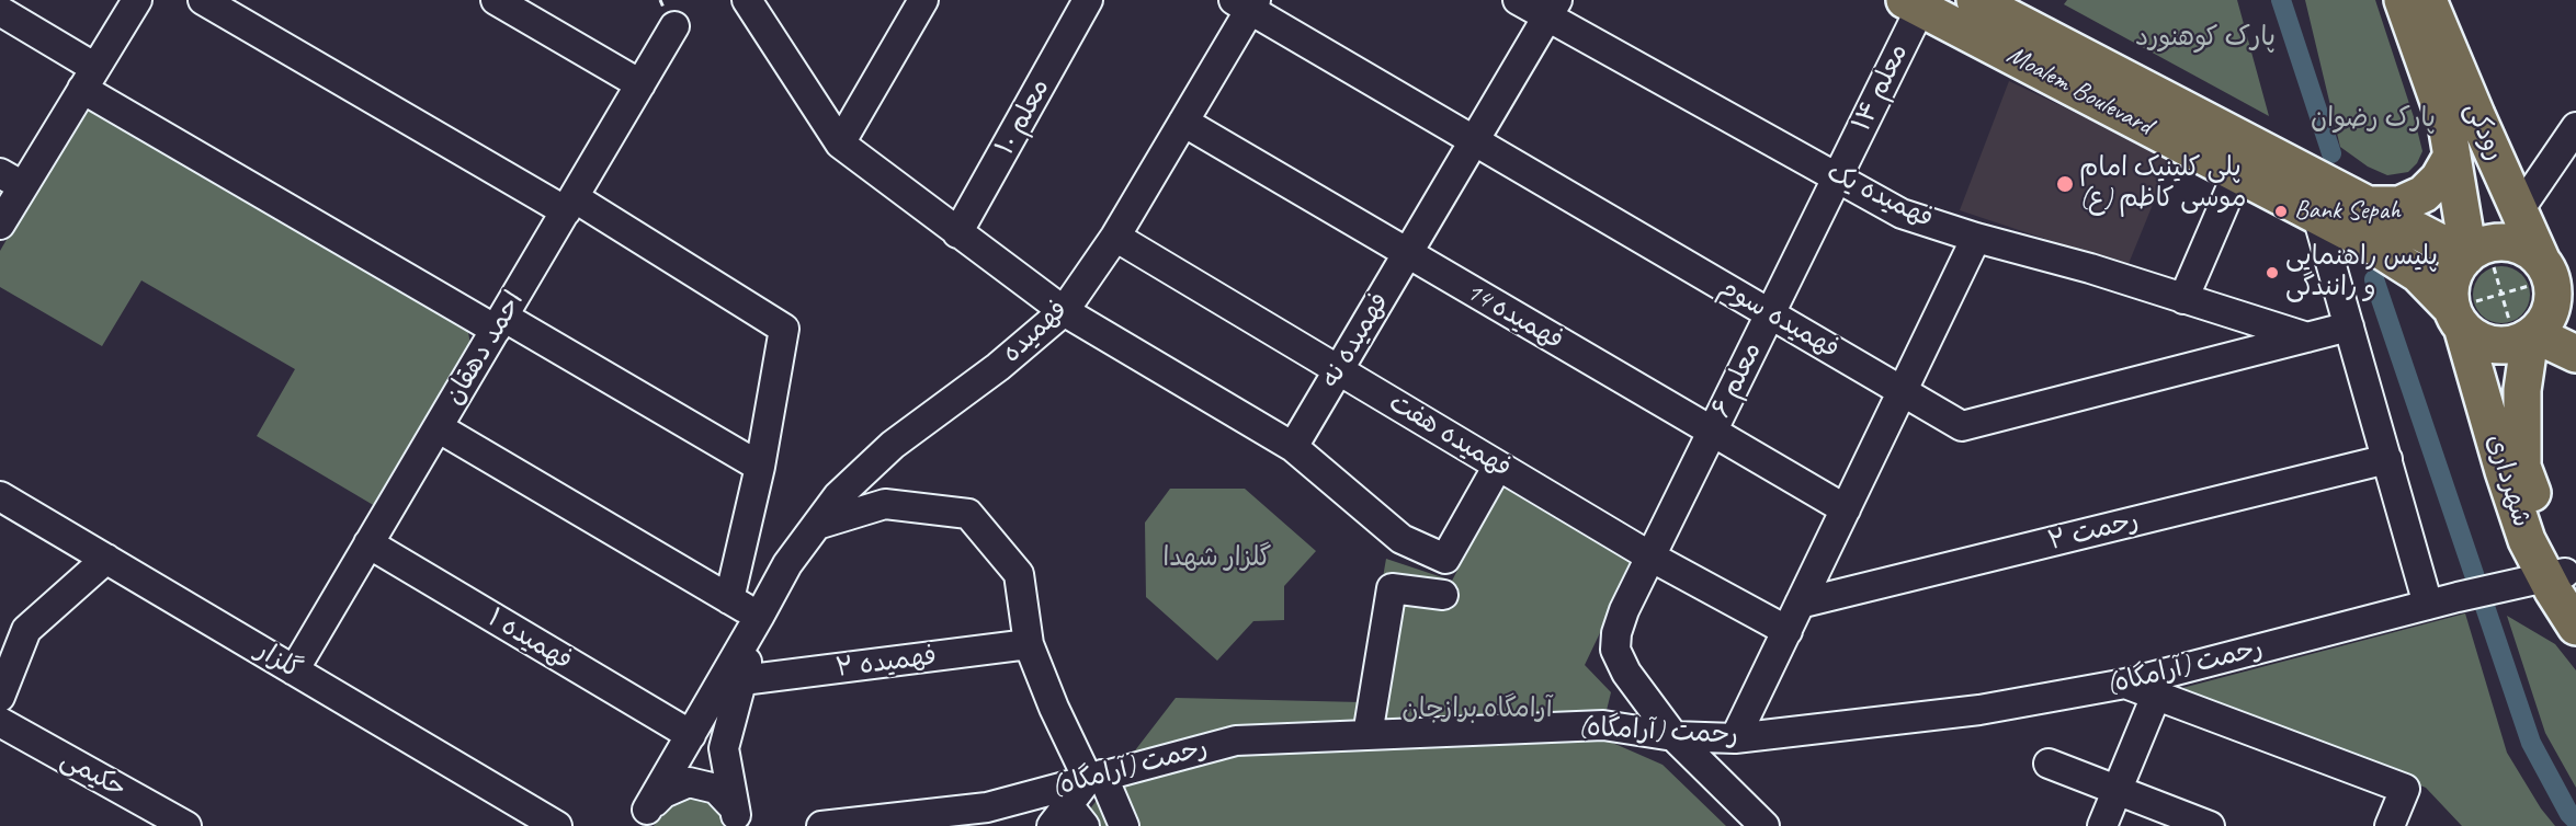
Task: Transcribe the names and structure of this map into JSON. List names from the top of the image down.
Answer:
{
  "streets": {
    "main road": ["Moalem Boulevard", "رودکی", "شهرداری"],
    "street": [
      "معلم ۱۴",
      "معلم ۱۰",
      "فهمیده یک",
      "فهمیده 14",
      "فهمیده سوم",
      "فهمیده",
      "فهمیده نه",
      "احمد دهقان",
      "معلم ۶",
      "فهمیده هفت",
      "رحمت ۲",
      "فهمیده ۱",
      "گلزار",
      "فهمیده ۲",
      "رحمت (آرامگاه)",
      "حکیمی"
    ]
  },
  "crossings": [
    ["معلم ۱۴", "Moalem Boulevard"],
    ["معلم ۱۴", "فهمیده یک"],
    ["معلم ۱۴", "معلم ۶"],
    ["Moalem Boulevard", "رودکی"],
    ["Moalem Boulevard", "شهرداری"],
    ["فهمیده یک", "فهمیده سوم"],
    ["فهمیده یک", "فهمیده نه"],
    ["فهمیده یک", "معلم ۶"],
    ["فهمیده 14", "فهمیده"],
    ["فهمیده 14", "فهمیده نه"],
    ["فهمیده 14", "معلم ۶"],
    ["فهمیده سوم", "فهمیده"],
    ["فهمیده سوم", "فهمیده نه"],
    ["فهمیده سوم", "معلم ۶"],
    ["فهمیده", "فهمیده هفت"],
    ["فهمیده نه", "فهمیده هفت"],
    ["احمد دهقان", "فهمیده ۱"],
    ["احمد دهقان", "گلزار"],
    ["معلم ۶", "فهمیده هفت"],
    ["معلم ۶", "رحمت (آرامگاه)"],
    ["شهرداری", "رحمت (آرامگاه)"]
  ],
  "parks": [
    "پارک کوهنورد",
    "پارک رضوان",
    "گلزار شهدا",
    "آرامگاه برازجان"
  ],
  "places": ["پلی کلینیک امام موسی کاظم (ع)", "Bank Sepah", "پلیس راهنمایی و رانندگی"]
}
